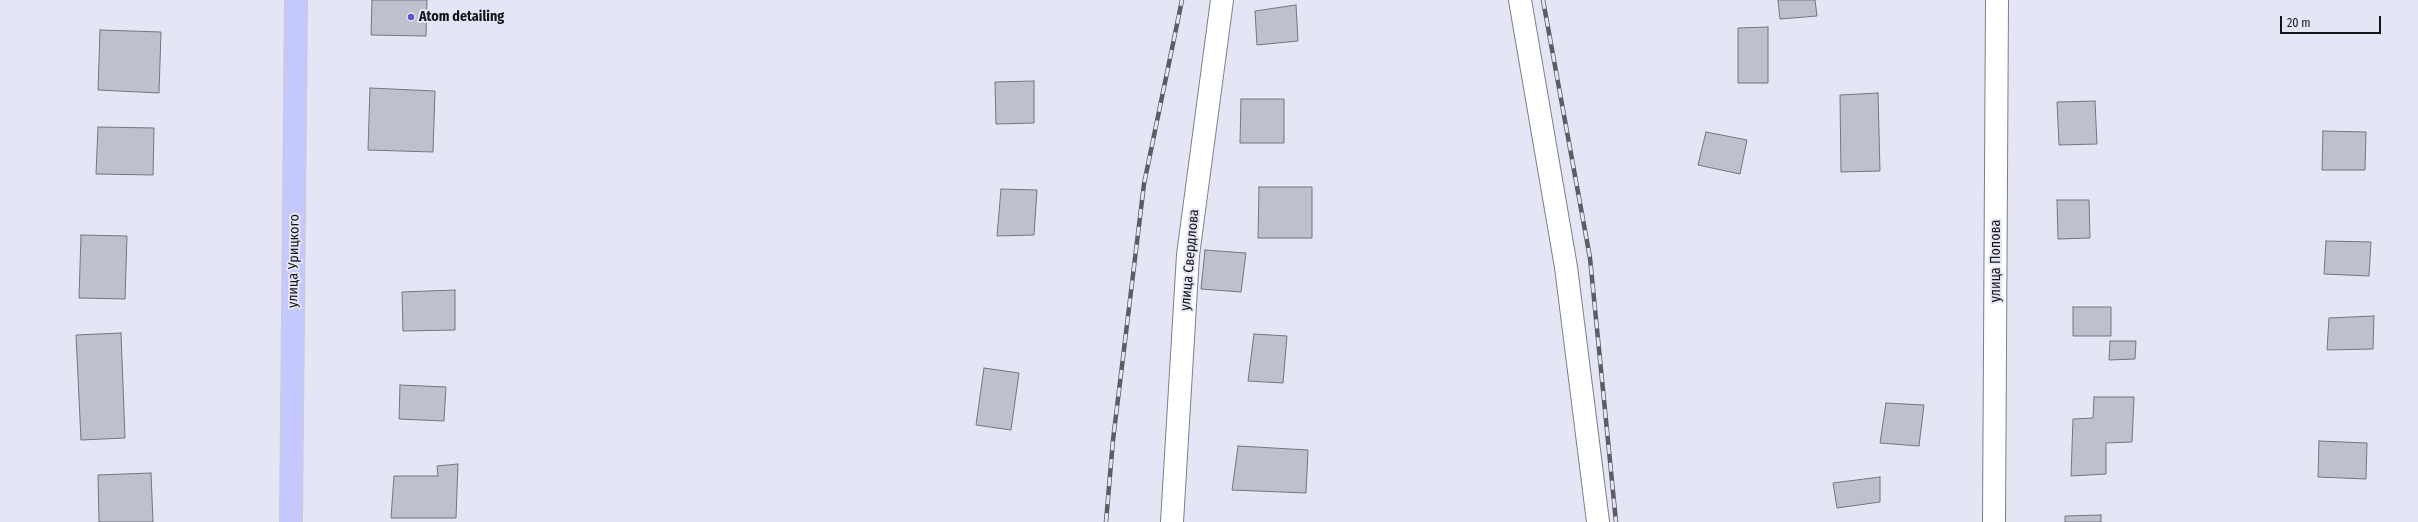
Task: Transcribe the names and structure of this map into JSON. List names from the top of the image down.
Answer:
{
  "streets": {
    "main road": ["улица Урицкого"],
    "street": ["улица Свердлова", "улица Попова"]
  },
  "places": ["Atom detailing"],
  "scale_bar": "20 m"
}
